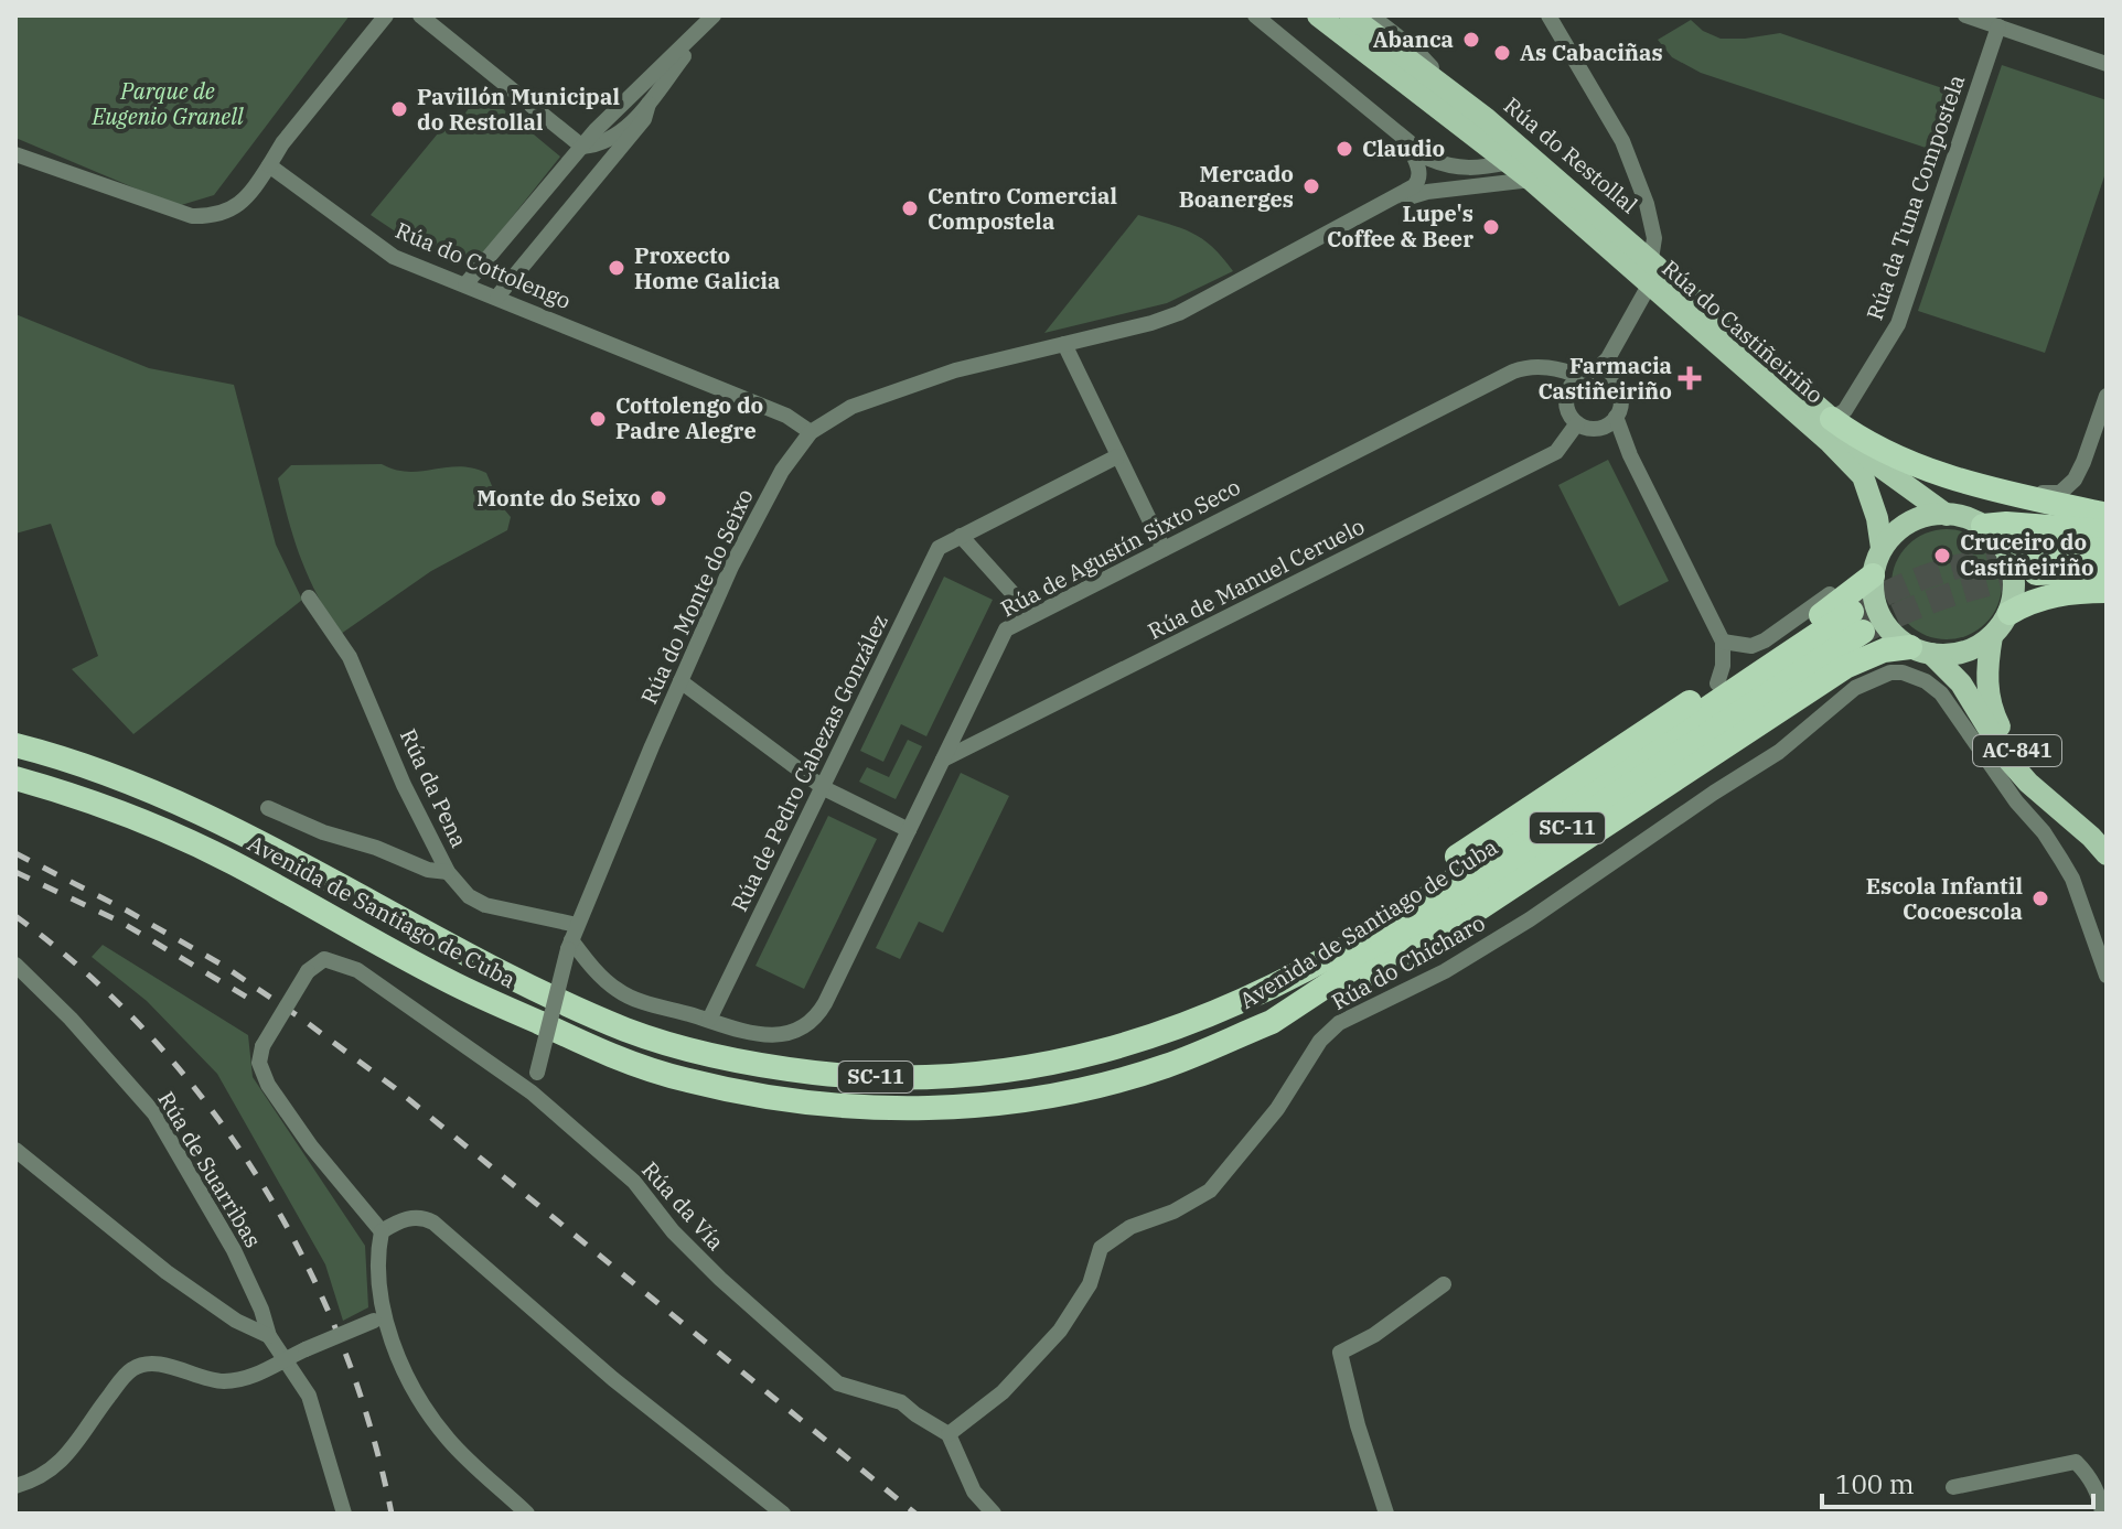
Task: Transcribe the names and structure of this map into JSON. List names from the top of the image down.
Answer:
{
  "streets": {
    "highway": ["SC-11", "Avenida de Santiago de Cuba"],
    "main road": ["Rúa do Restollal", "Rúa do Castiñeiriño", "AC-841"],
    "street": [
      "Rúa da Tuna Compostela",
      "Rúa do Cottolengo",
      "Rúa de Agustín Sixto Seco",
      "Rúa de Manuel Ceruelo",
      "Rúa do Monte do Seixo",
      "Rúa de Pedro Cabezas González",
      "Rúa da Pena",
      "Rúa do Chícharo",
      "Rúa de Suarribas",
      "Rúa da Vía"
    ]
  },
  "crossings": [
    ["Rúa do Restollal", "Rúa do Castiñeiriño"],
    ["Rúa do Restollal", "Rúa do Monte do Seixo"],
    ["Rúa da Tuna Compostela", "Rúa do Castiñeiriño"],
    ["Rúa do Cottolengo", "Rúa do Monte do Seixo"],
    ["Rúa do Castiñeiriño", "Rúa do Monte do Seixo"],
    ["Rúa do Castiñeiriño", "AC-841"],
    ["Rúa de Agustín Sixto Seco", "Rúa de Manuel Ceruelo"],
    ["Rúa de Agustín Sixto Seco", "Rúa de Pedro Cabezas González"],
    ["Rúa do Monte do Seixo", "Rúa da Pena"],
    ["Rúa do Monte do Seixo", "Rúa da Vía"],
    ["Rúa do Chícharo", "Rúa da Vía"]
  ],
  "parks": ["Parque de Eugenio Granell"],
  "places": {
    "other": [
      "Abanca",
      "As Cabaciñas",
      "Pavillón Municipal do Restollal",
      "Claudio",
      "Mercado Boanerges",
      "Centro Comercial Compostela",
      "Lupe's Coffee & Beer",
      "Proxecto Home Galicia",
      "Cottolengo do Padre Alegre",
      "Monte do Seixo",
      "Cruceiro do Castiñeiriño",
      "Escola Infantil Cocoescola"
    ],
    "health": ["Farmacia Castiñeiriño"]
  },
  "scale_bar": "100 m"
}
